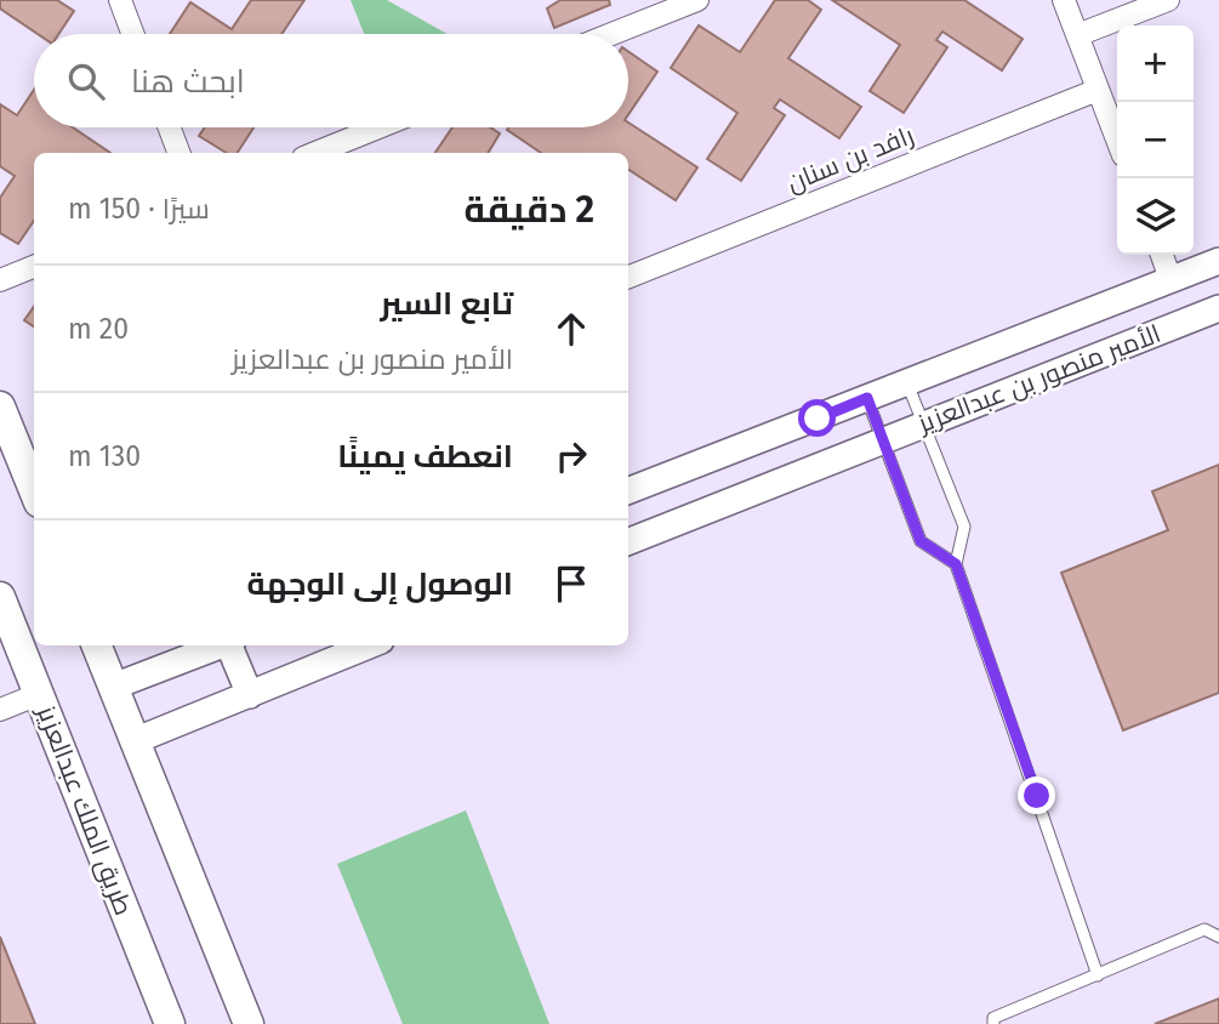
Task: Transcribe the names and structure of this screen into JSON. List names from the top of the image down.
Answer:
{
  "streets": {
    "main road": ["طريق الملك عبدالعزيز"],
    "street": ["رافد بن سنان", "الأمير منصور بن عبدالعزيز"]
  },
  "page": {
    "map_buttons": ["+", "−"],
    "search": "ابحث هنا",
    "heading": ["2 دقيقة", "سيرًا · 150 m"],
    "list": [
      ["تابع السير", "الأمير منصور بن عبدالعزيز", "20 m"],
      ["انعطف يمينًا", "130 m"],
      "الوصول إلى الوجهة"
    ]
  }
}
